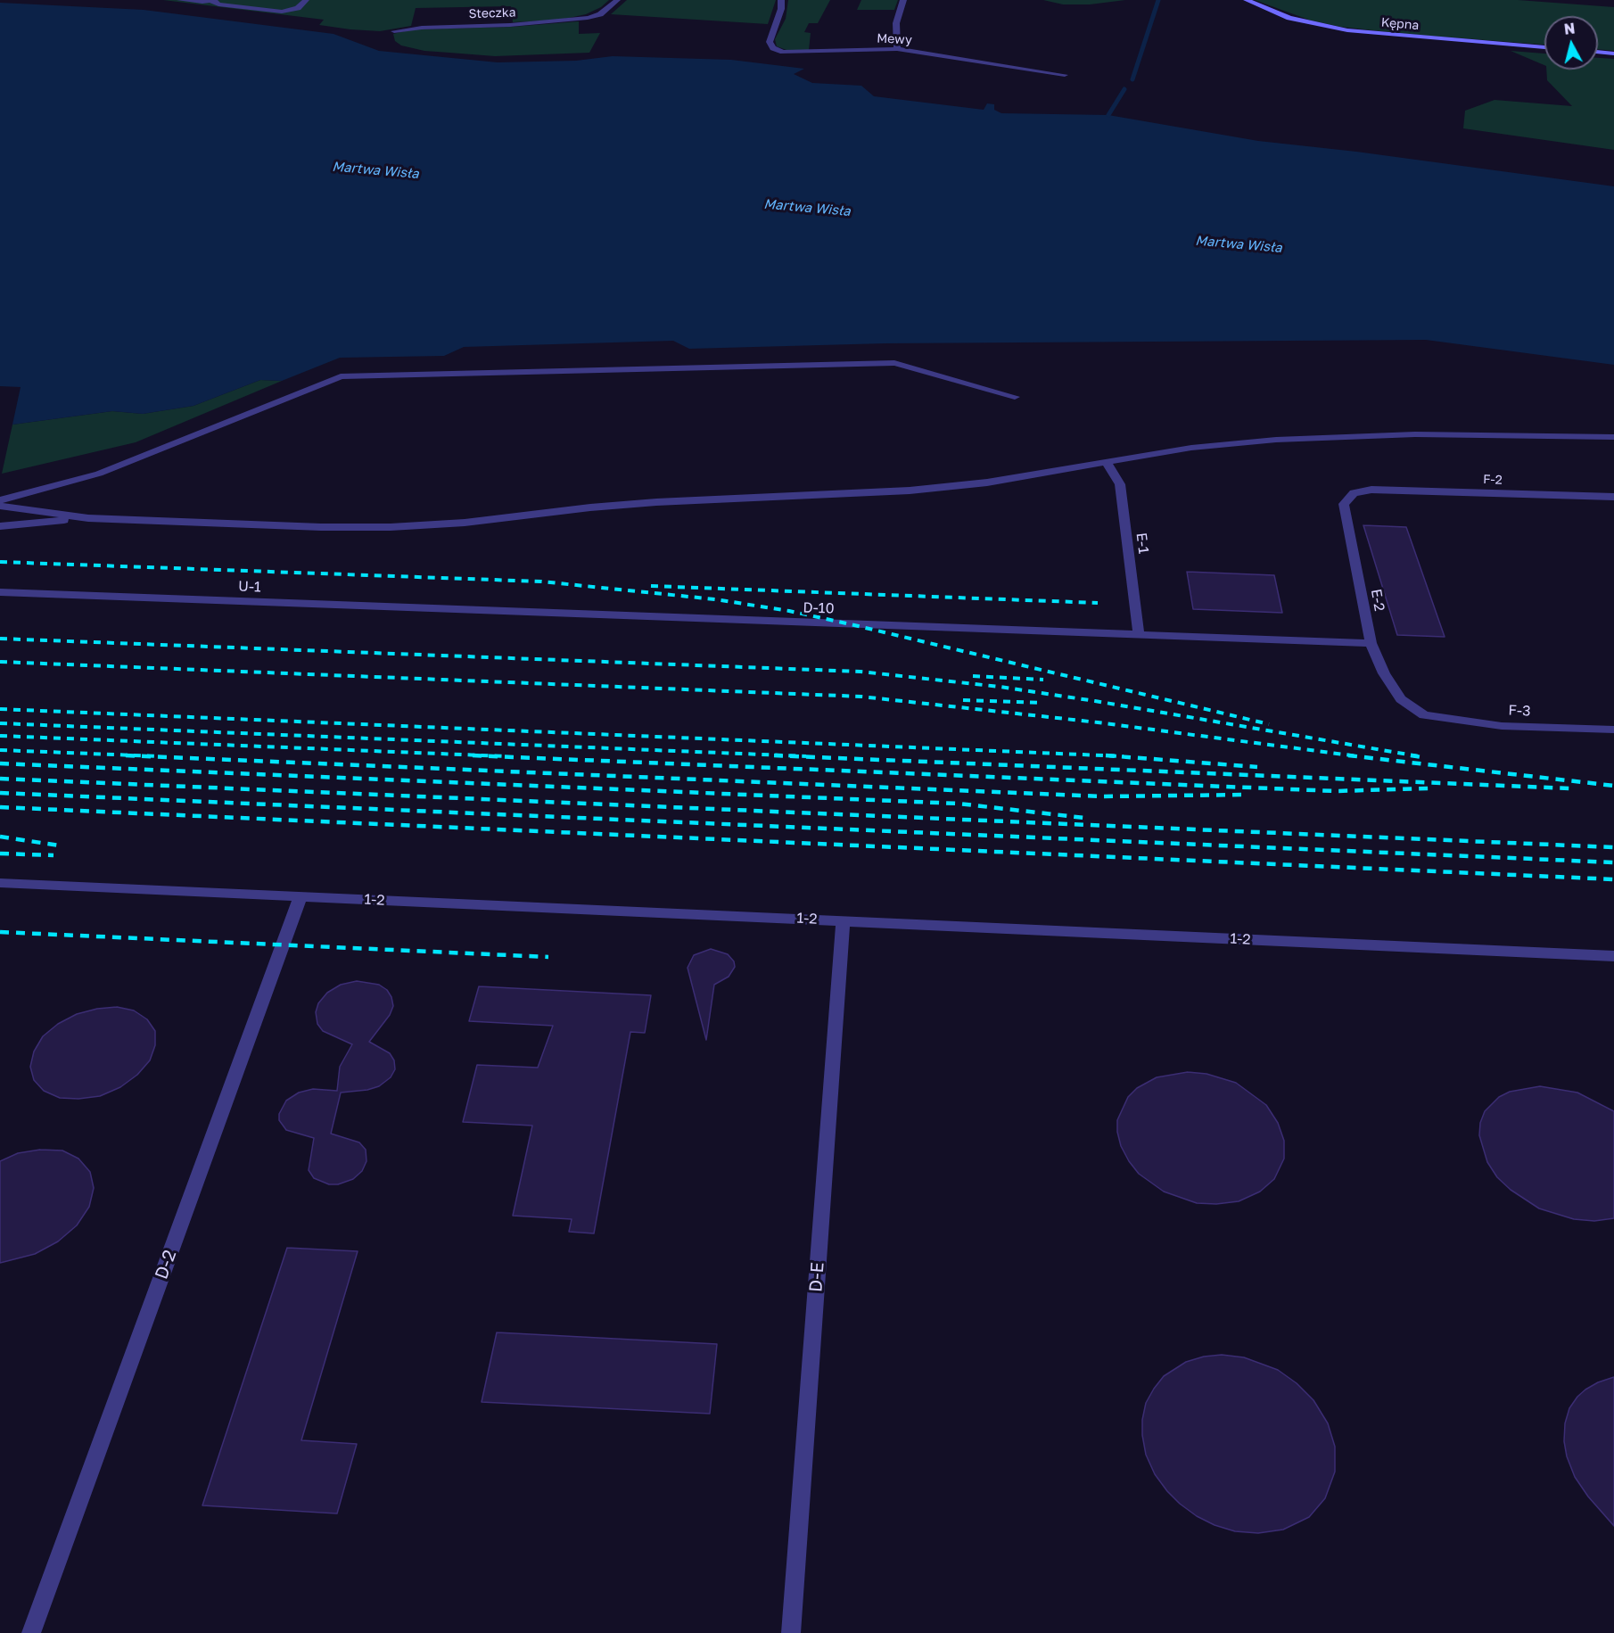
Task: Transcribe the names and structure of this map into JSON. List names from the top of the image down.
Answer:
{
  "streets": {
    "street": [
      "Steczka",
      "Kępna",
      "Mewy",
      "F-2",
      "E-1",
      "U-1",
      "E-2",
      "D-10",
      "F-3",
      "1-2",
      "D-2",
      "D-E"
    ]
  },
  "crossings": [
    ["F-2", "E-2"],
    ["E-1", "D-10"],
    ["U-1", "D-10"],
    ["E-2", "D-10"],
    ["E-2", "F-3"],
    ["1-2", "D-2"],
    ["1-2", "D-E"]
  ],
  "water": ["Martwa Wisła"],
  "north": "top"
}
